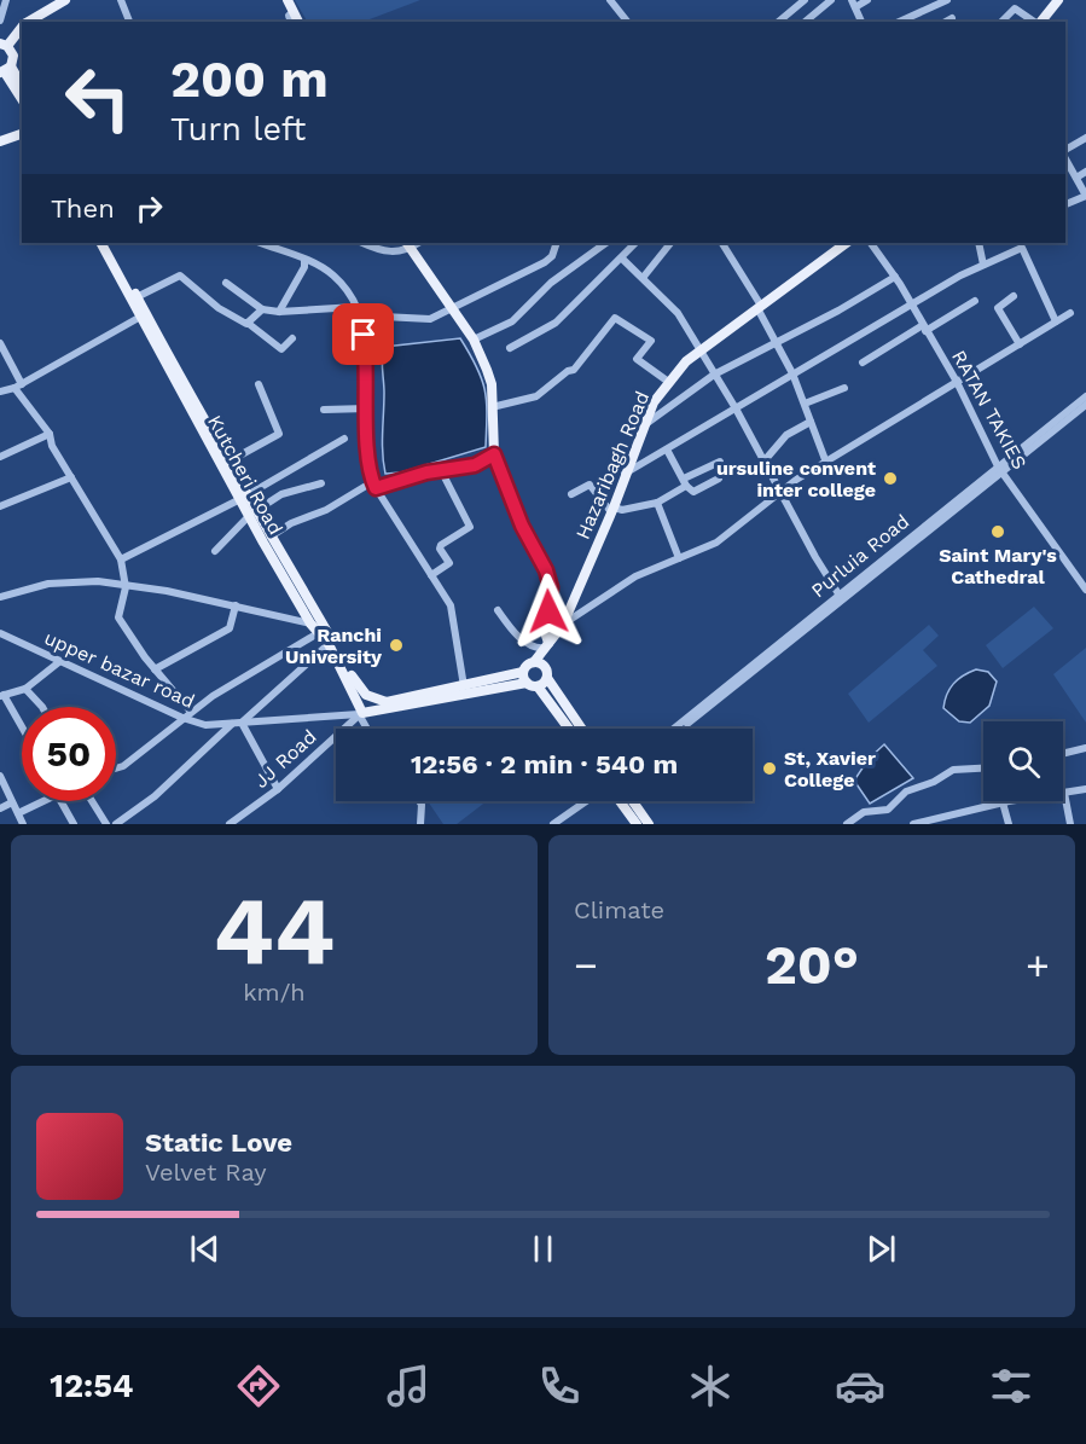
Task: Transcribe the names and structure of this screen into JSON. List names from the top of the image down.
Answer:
{
  "streets": {
    "main road": ["Hazaribagh Road", "Kutcheri Road"],
    "street": [
      "RATAN TAKIES",
      "Purluia Road",
      "upper bazar road",
      "JJ Road"
    ]
  },
  "crossings": [
    ["RATAN TAKIES", "Purluia Road"],
    ["Kutcheri Road", "upper bazar road"],
    ["Kutcheri Road", "JJ Road"],
    ["upper bazar road", "JJ Road"]
  ],
  "places": [
    "ursuline convent inter college",
    "Saint Mary's Cathedral",
    "Ranchi University",
    "St, Xavier College"
  ],
  "page": {
    "turn": ["200 m", "Turn left"],
    "then": "Then",
    "limit": "50",
    "trip": "12:56 · 2 min · 540 m",
    "tile": [
      ["44", "km/h"],
      "Climate"
    ],
    "heat": ["−", "20°", "+"],
    "song": ["Static Love", "Velvet Ray"],
    "tabs": "12:54"
  }
}
